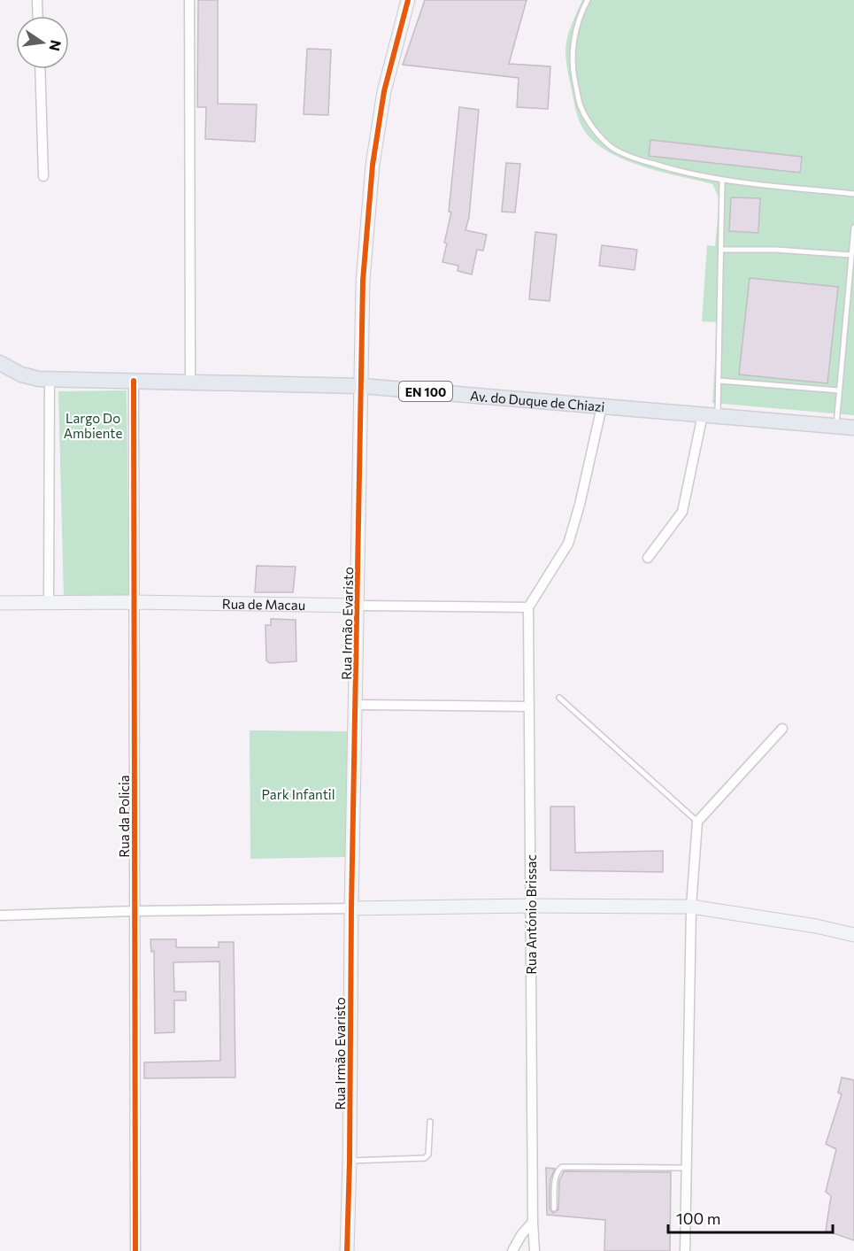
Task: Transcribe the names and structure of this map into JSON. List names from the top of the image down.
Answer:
{
  "streets": {
    "main road": ["EN 100", "Av. do Duque de Chiazi"],
    "street": [
      "Rua de Macau",
      "Rua Irmão Evaristo",
      "Rua da Policia",
      "Rua António Brissac"
    ]
  },
  "crossings": [
    ["Av. do Duque de Chiazi", "Rua Irmão Evaristo"],
    ["Av. do Duque de Chiazi", "Rua da Policia"],
    ["Rua de Macau", "Rua Irmão Evaristo"],
    ["Rua de Macau", "Rua da Policia"],
    ["Rua de Macau", "Rua António Brissac"]
  ],
  "parks": ["Largo Do Ambiente", "Park Infantil"],
  "scale_bar": "100 m",
  "north": "right"
}
